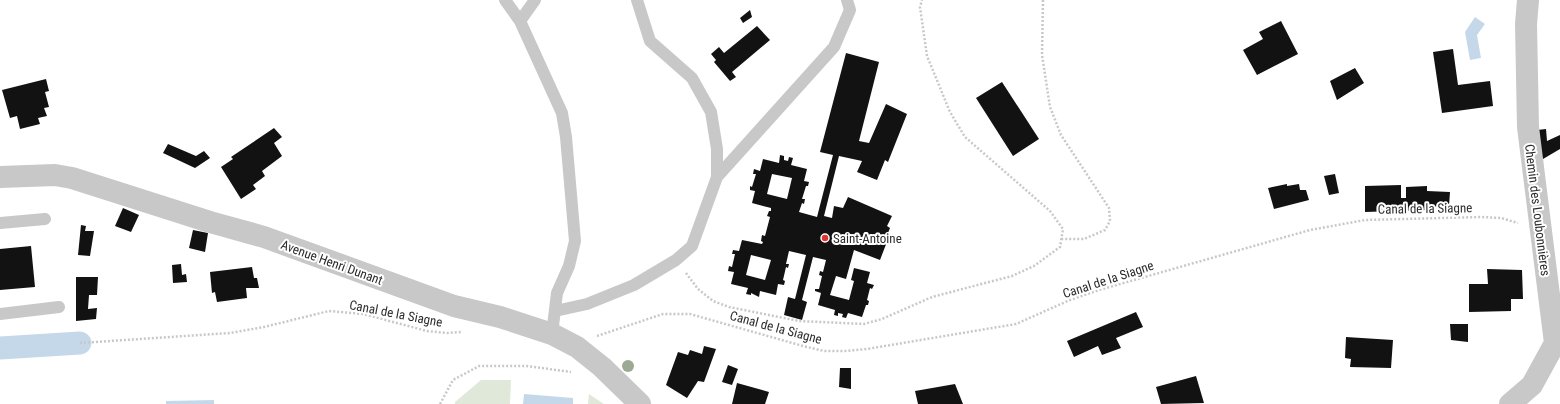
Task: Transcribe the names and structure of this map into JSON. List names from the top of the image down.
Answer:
{
  "streets": {
    "street": ["Chemin des Loubonnières", "Avenue Henri Dunant"],
    "path": ["Canal de la Siagne"]
  },
  "crossings": [
    ["Canal de la Siagne", "Chemin des Loubonnières"],
    ["Canal de la Siagne", "Avenue Henri Dunant"]
  ],
  "places": ["Saint-Antoine"]
}
